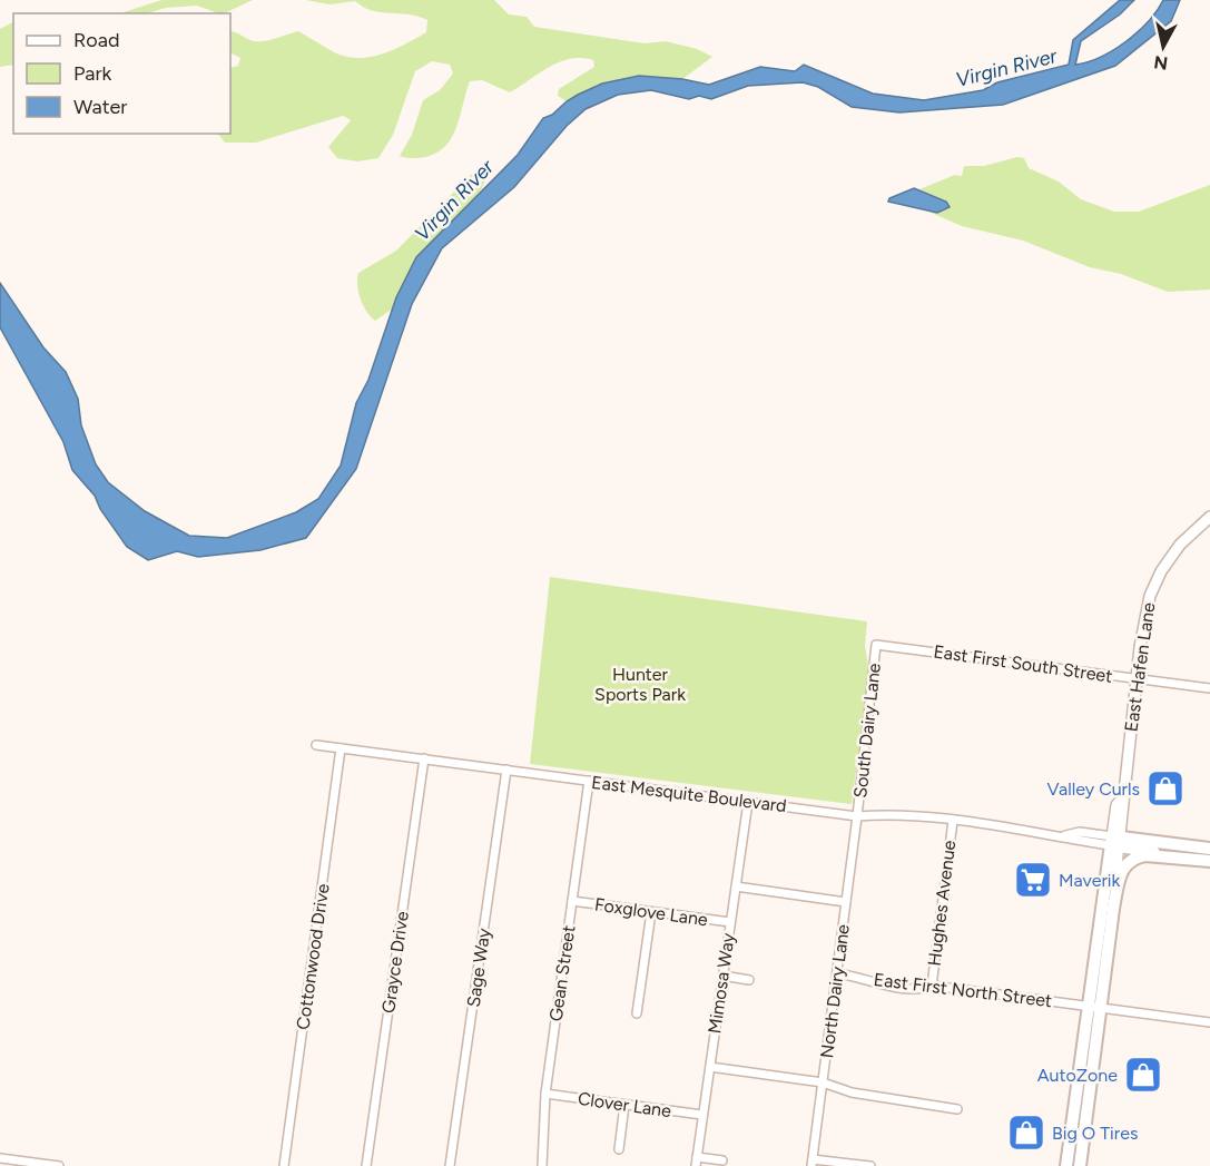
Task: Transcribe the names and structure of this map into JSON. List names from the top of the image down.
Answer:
{
  "streets": {
    "main road": ["East Hafen Lane", "East Mesquite Boulevard"],
    "street": [
      "East First South Street",
      "South Dairy Lane",
      "Hughes Avenue",
      "Foxglove Lane",
      "Cottonwood Drive",
      "Grayce Drive",
      "Sage Way",
      "Gean Street",
      "Mimosa Way",
      "East First North Street",
      "North Dairy Lane",
      "Clover Lane"
    ]
  },
  "crossings": [
    ["East First South Street", "East Hafen Lane"],
    ["East First South Street", "South Dairy Lane"],
    ["East Hafen Lane", "East Mesquite Boulevard"],
    ["South Dairy Lane", "East Mesquite Boulevard"],
    ["South Dairy Lane", "North Dairy Lane"],
    ["East Mesquite Boulevard", "Hughes Avenue"],
    ["East Mesquite Boulevard", "Cottonwood Drive"],
    ["East Mesquite Boulevard", "Grayce Drive"],
    ["East Mesquite Boulevard", "Sage Way"],
    ["East Mesquite Boulevard", "Gean Street"],
    ["East Mesquite Boulevard", "Mimosa Way"],
    ["East Mesquite Boulevard", "North Dairy Lane"],
    ["Hughes Avenue", "East First North Street"],
    ["Foxglove Lane", "Gean Street"],
    ["Foxglove Lane", "Mimosa Way"],
    ["Gean Street", "Clover Lane"],
    ["Mimosa Way", "Clover Lane"],
    ["East First North Street", "North Dairy Lane"]
  ],
  "water": ["Virgin River"],
  "parks": ["Hunter Sports Park"],
  "places": {
    "shop": ["Valley Curls", "AutoZone", "Big O Tires"],
    "supermarket": ["Maverik"]
  },
  "legend": ["Road", "Park", "Water"],
  "north": "bottom"
}
